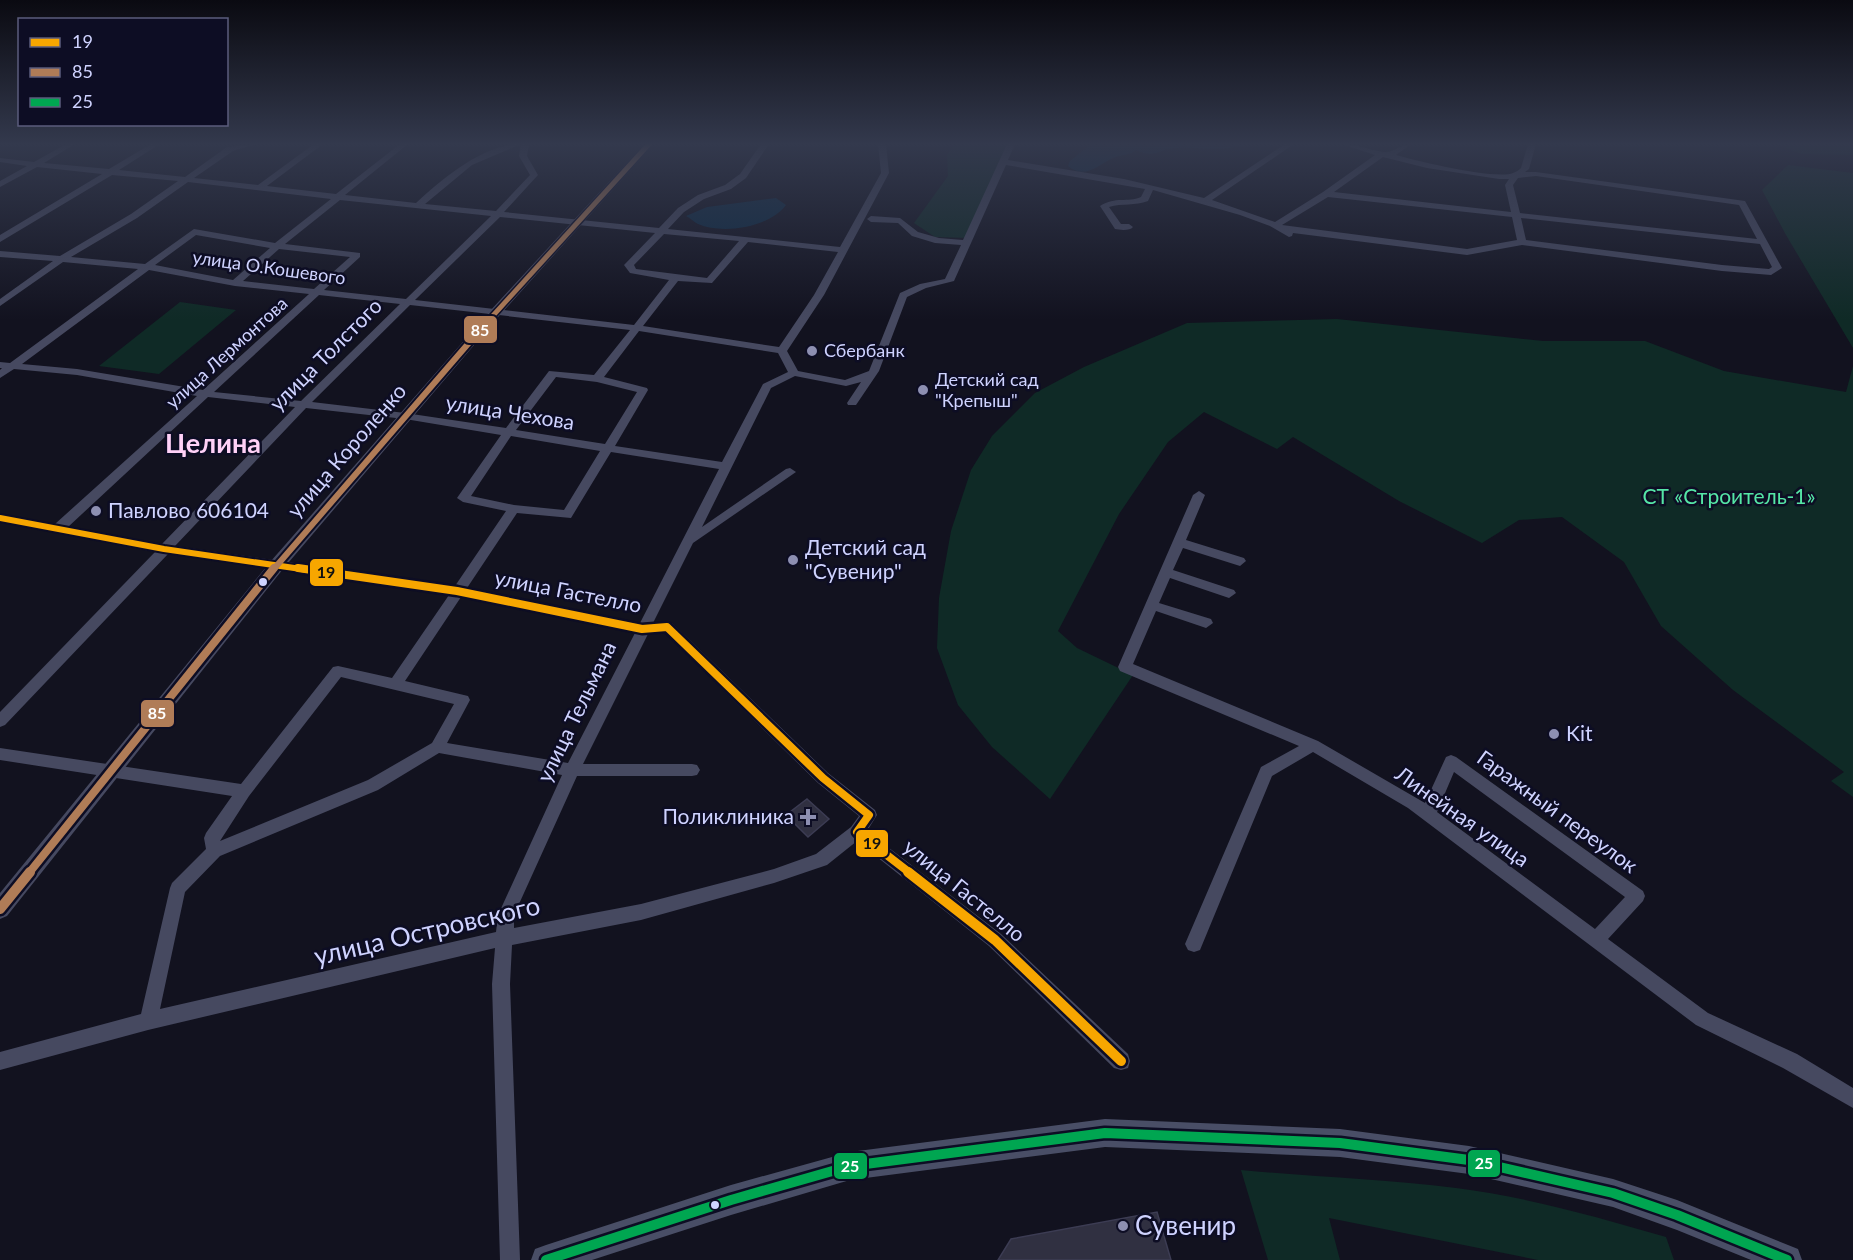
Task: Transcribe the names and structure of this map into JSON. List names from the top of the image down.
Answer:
{
  "streets": {
    "street": [
      "улица О.Кошевого",
      "улица Лермонтова",
      "улица Толстого",
      "улица Чехова",
      "улица Короленко",
      "улица Гастелло",
      "улица Тельмана",
      "Гаражный переулок",
      "Линейная улица",
      "улица Островского"
    ]
  },
  "crossings": [
    ["улица О.Кошевого", "улица Лермонтова"],
    ["улица О.Кошевого", "улица Толстого"],
    ["улица О.Кошевого", "улица Короленко"],
    ["улица Лермонтова", "улица Чехова"],
    ["улица Лермонтова", "улица Гастелло"],
    ["улица Толстого", "улица Чехова"],
    ["улица Толстого", "улица Гастелло"],
    ["улица Чехова", "улица Короленко"],
    ["улица Чехова", "улица Тельмана"],
    ["улица Короленко", "улица Гастелло"],
    ["улица Гастелло", "улица Тельмана"],
    ["улица Гастелло", "улица Островского"],
    ["улица Тельмана", "улица Островского"],
    ["Гаражный переулок", "Линейная улица"]
  ],
  "districts": ["Целина"],
  "parks": ["СТ «Строитель-1»"],
  "places": {
    "other": [
      "Сбербанк",
      "Детский сад \"Крепыш\"",
      "Павлово 606104",
      "Детский сад \"Сувенир\"",
      "Kit",
      "Сувенир"
    ],
    "health": ["Поликлиника"]
  },
  "lines": ["transit line 85", "transit line 19", "transit line 25"],
  "legend": ["19", "85", "25"]
}
